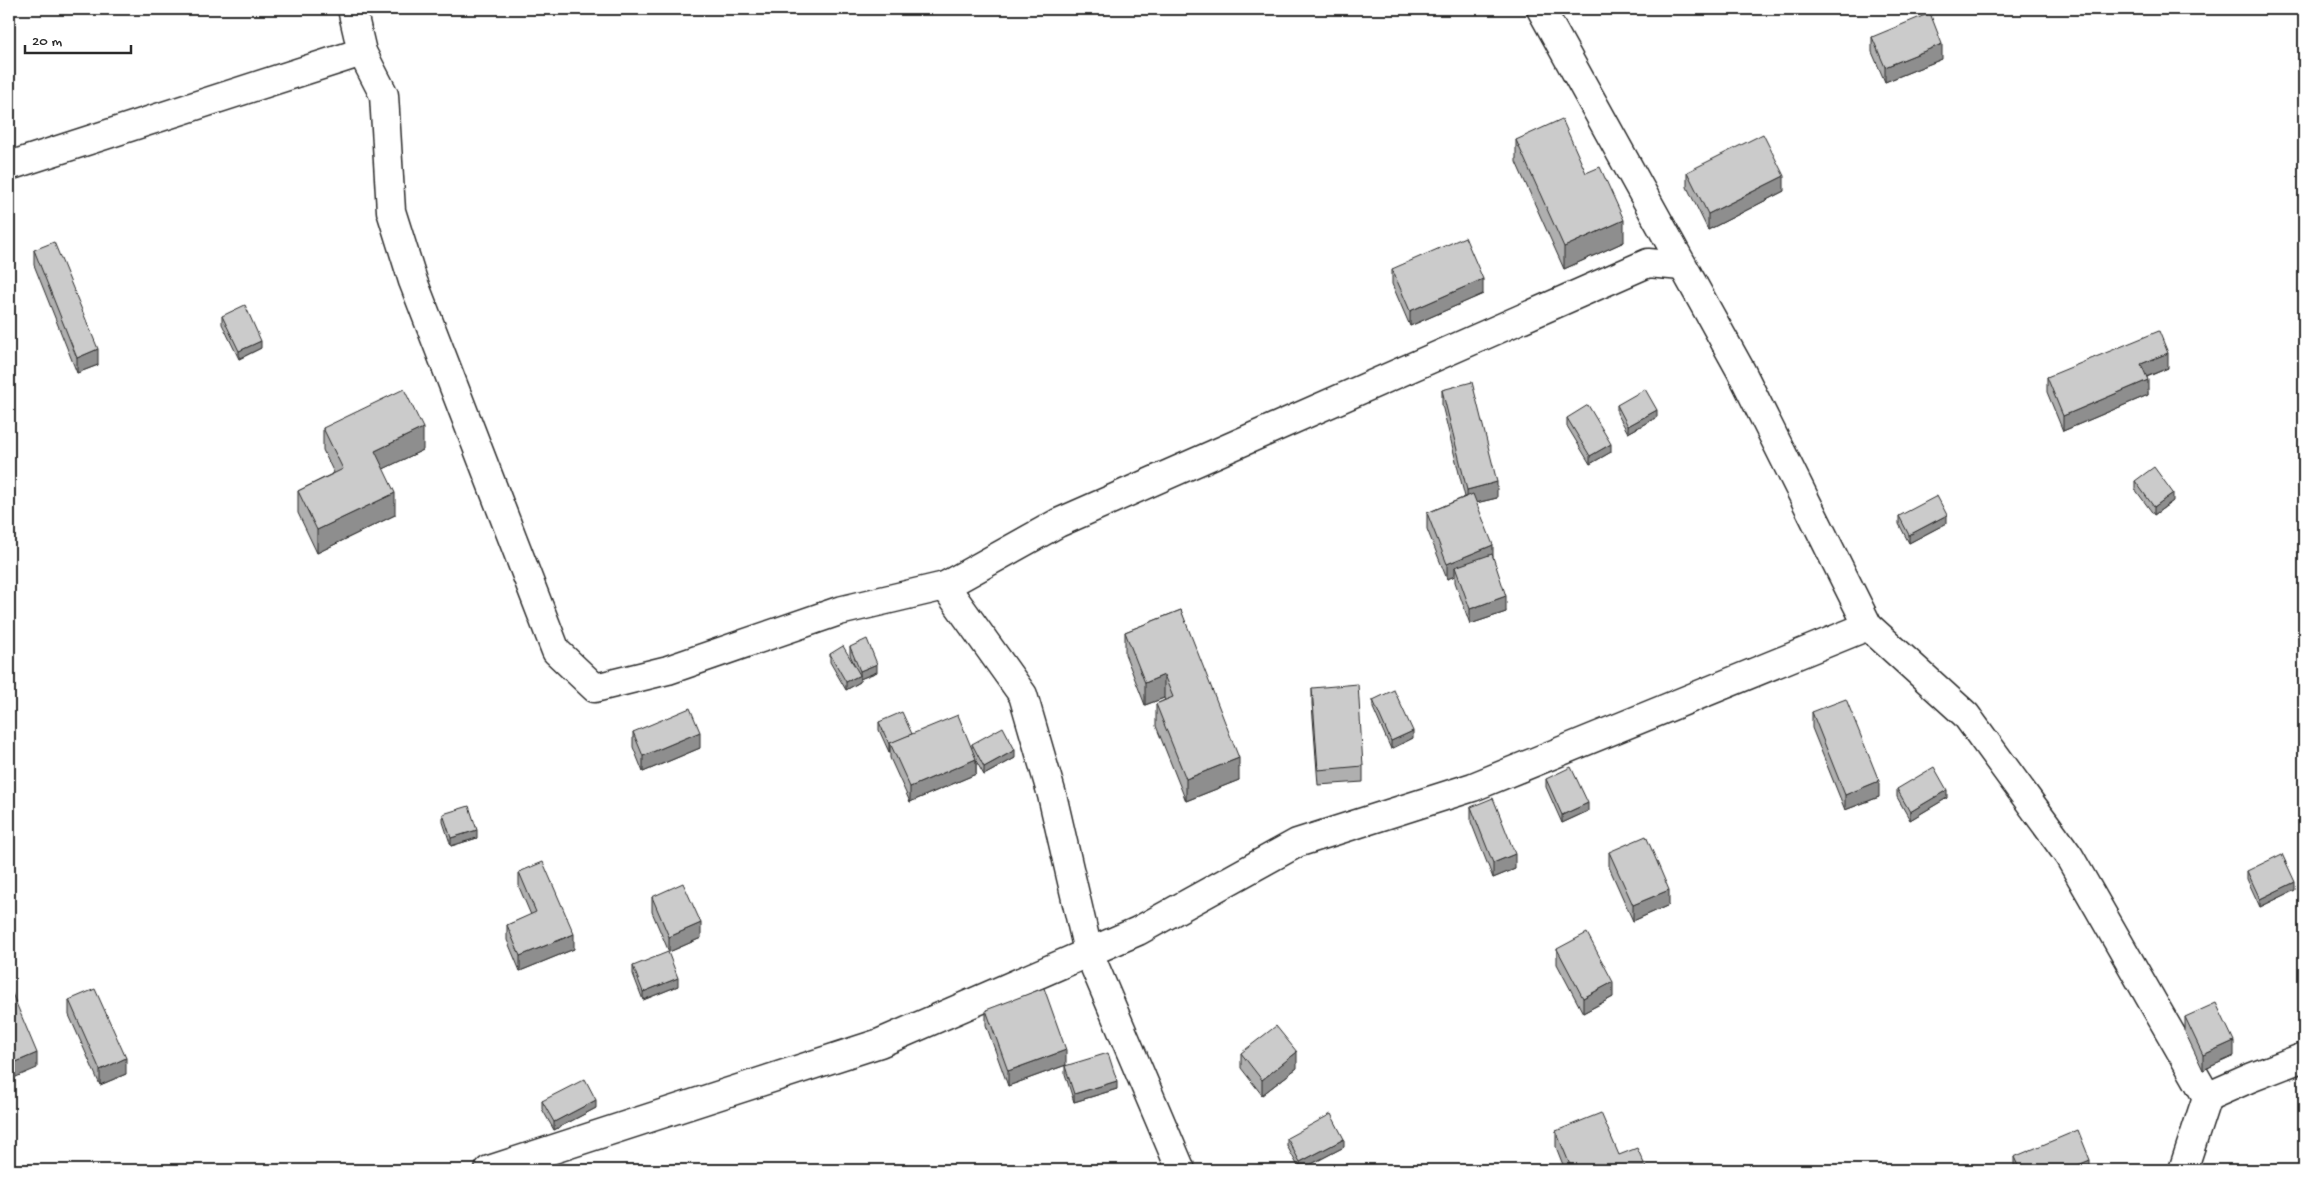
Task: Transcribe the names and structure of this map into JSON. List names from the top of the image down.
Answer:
{
  "scale_bar": "20 m"
}
